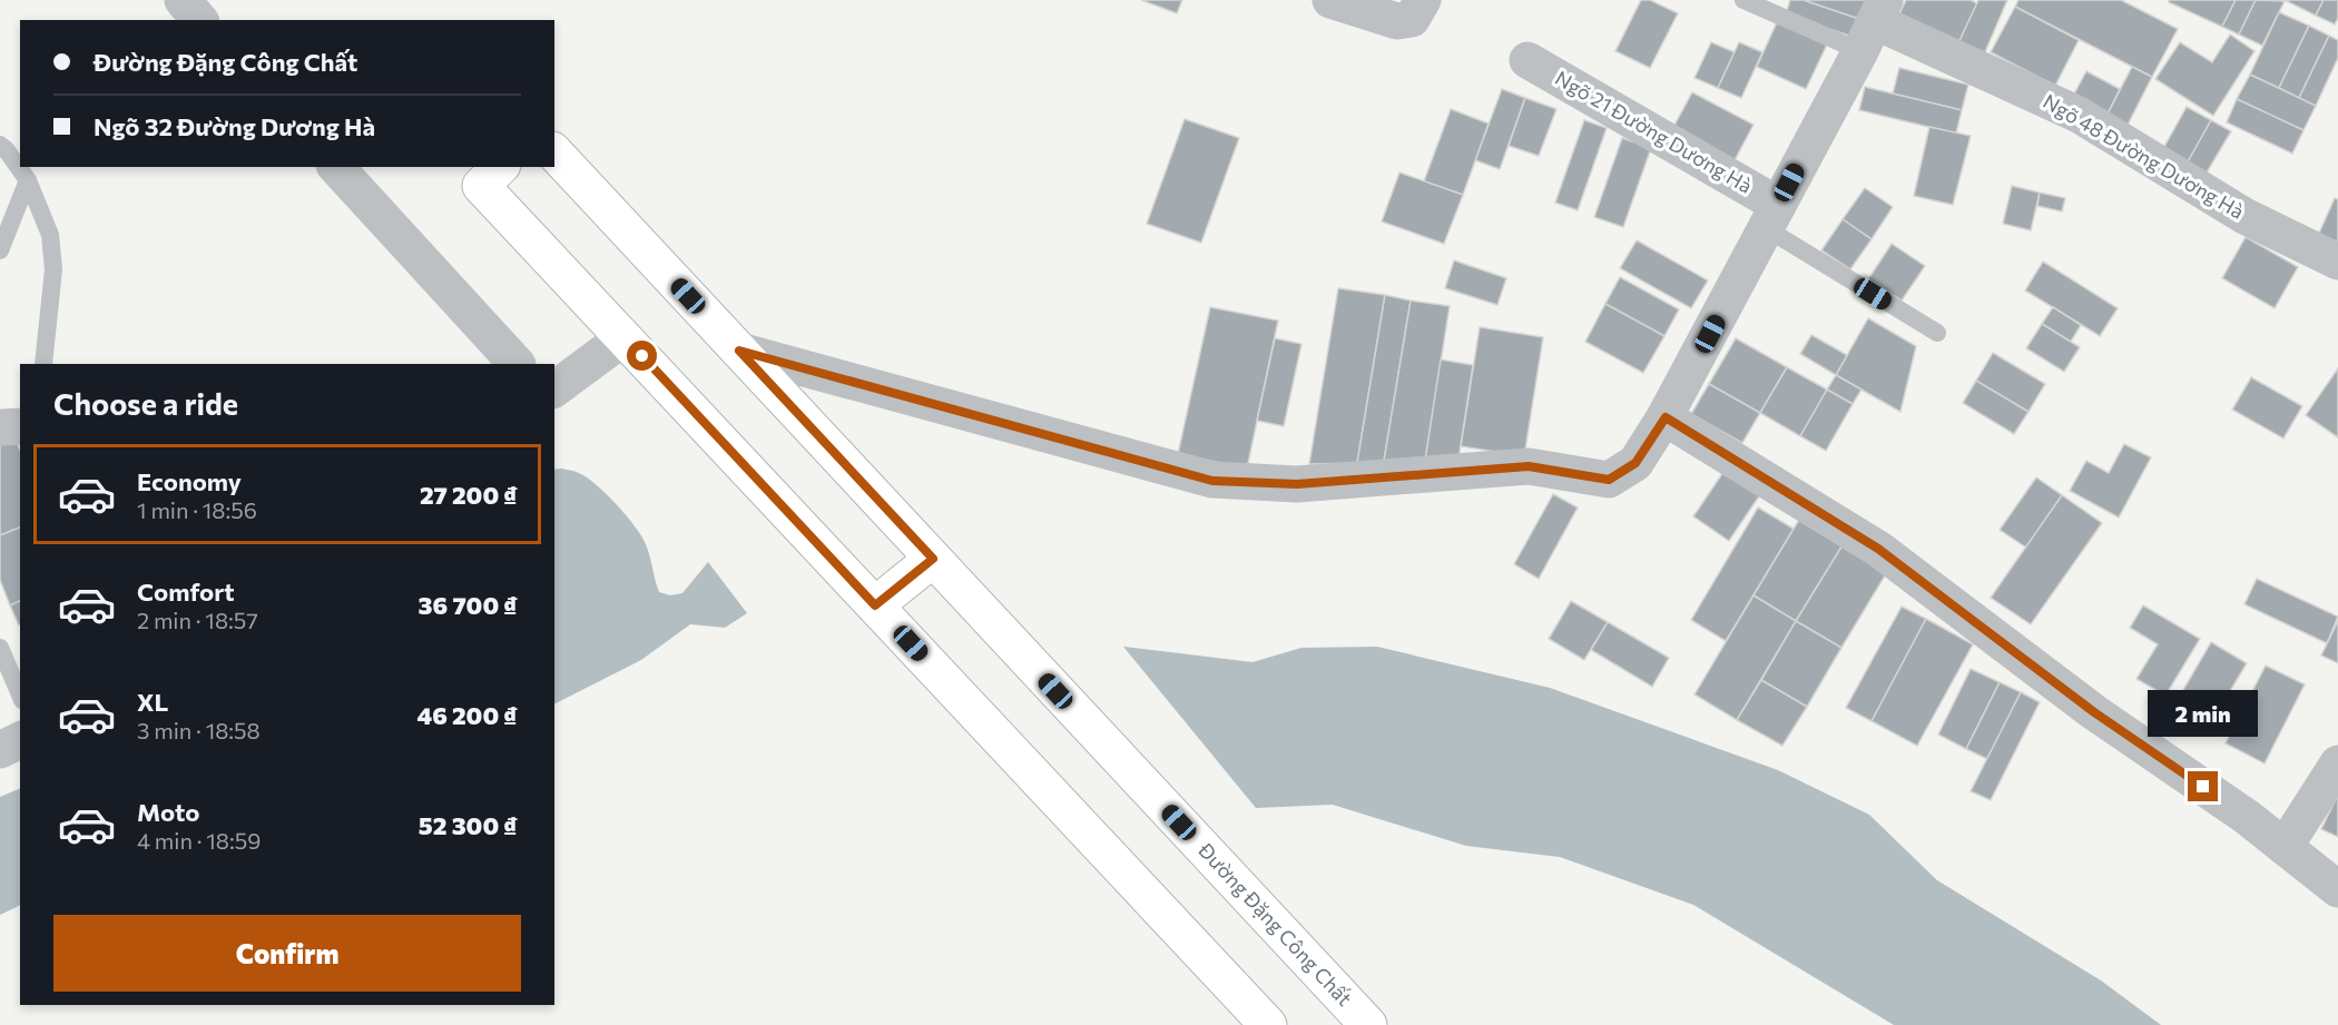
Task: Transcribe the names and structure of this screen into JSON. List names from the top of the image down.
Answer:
{
  "streets": {
    "main road": ["Đường Đặng Công Chất"],
    "street": ["Ngõ 21 Đường Dương Hà", "Ngõ 48 Đường Dương Hà"]
  },
  "page": {
    "banner": ["Đường Đặng Công Chất", "Ngõ 32 Đường Dương Hà"],
    "heading": "Choose a ride",
    "list": [
      {
        "name": "Economy",
        "note": "1 min · 18:56",
        "value": "27 200 ₫"
      },
      {
        "name": "Comfort",
        "note": "2 min · 18:57",
        "value": "36 700 ₫"
      },
      {
        "name": "XL",
        "note": "3 min · 18:58",
        "value": "46 200 ₫"
      },
      {
        "name": "Moto",
        "note": "4 min · 18:59",
        "value": "52 300 ₫"
      }
    ],
    "bubble": "2 min",
    "buttons": "Confirm"
  }
}
